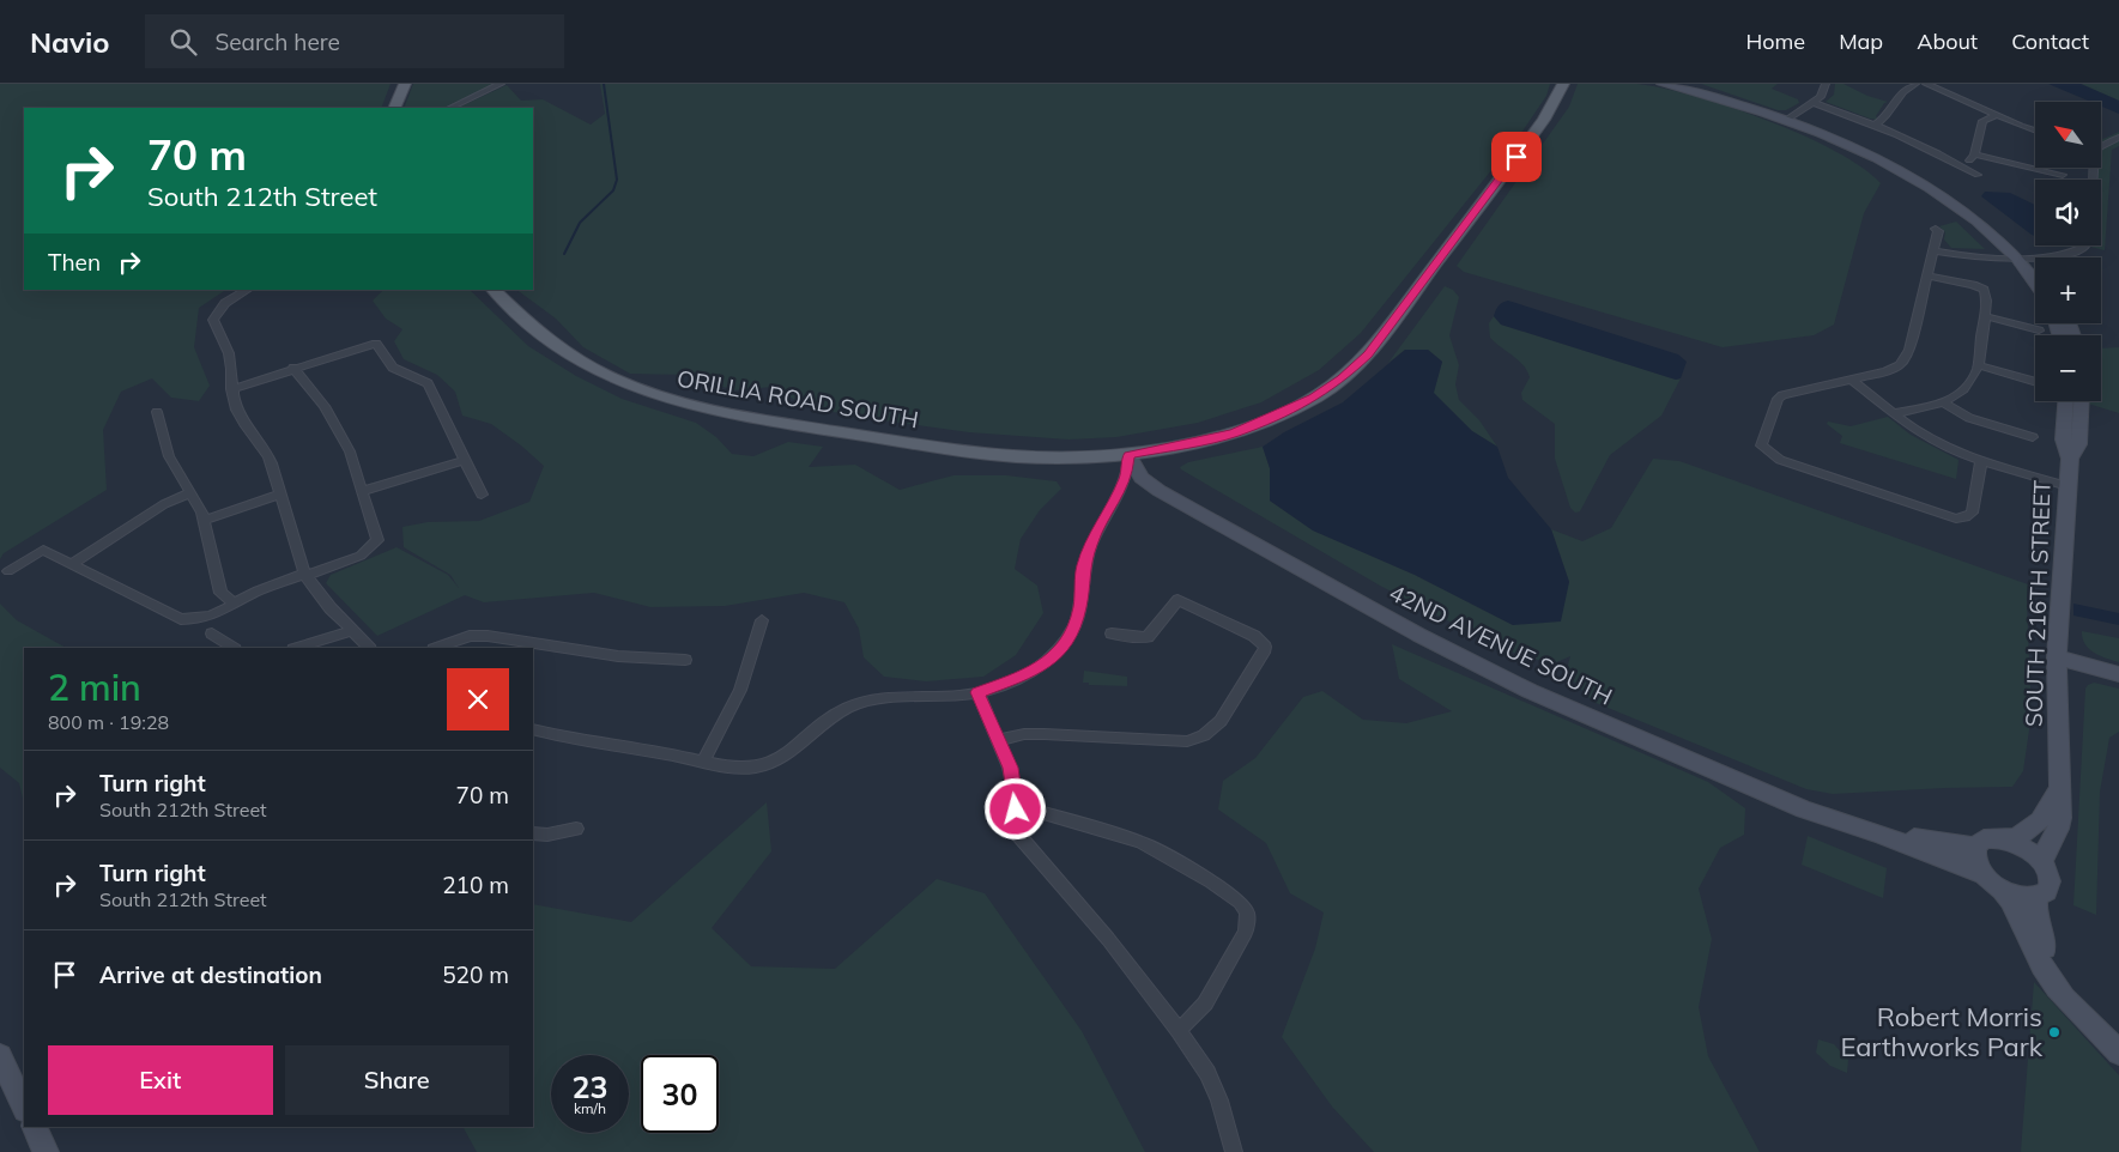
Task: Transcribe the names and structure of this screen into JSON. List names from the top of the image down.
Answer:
{
  "streets": {
    "main road": ["ORILLIA ROAD SOUTH"],
    "street": ["SOUTH 216TH STREET", "42ND AVENUE SOUTH"]
  },
  "crossings": [
    ["ORILLIA ROAD SOUTH", "42ND AVENUE SOUTH"],
    ["SOUTH 216TH STREET", "42ND AVENUE SOUTH"]
  ],
  "places": ["Robert Morris Earthworks Park"],
  "north": "top left",
  "page": {
    "header": "Navio",
    "search": "Search here",
    "nav": [
      "Home",
      "Map",
      "About",
      "Contact"
    ],
    "map_buttons": ["+", "−"],
    "turn": ["70 m", "South 212th Street"],
    "then": "Then",
    "heading": ["2 min", "800 m · 19:28"],
    "list": [
      {
        "name": "Turn right",
        "note": "South 212th Street",
        "value": "70 m"
      },
      {
        "name": "Turn right",
        "note": "South 212th Street",
        "value": "210 m"
      },
      {
        "name": "Arrive at destination",
        "value": "520 m"
      }
    ],
    "buttons": ["Exit", "Share"],
    "speed": "23 km/h",
    "limit": "30"
  }
}
